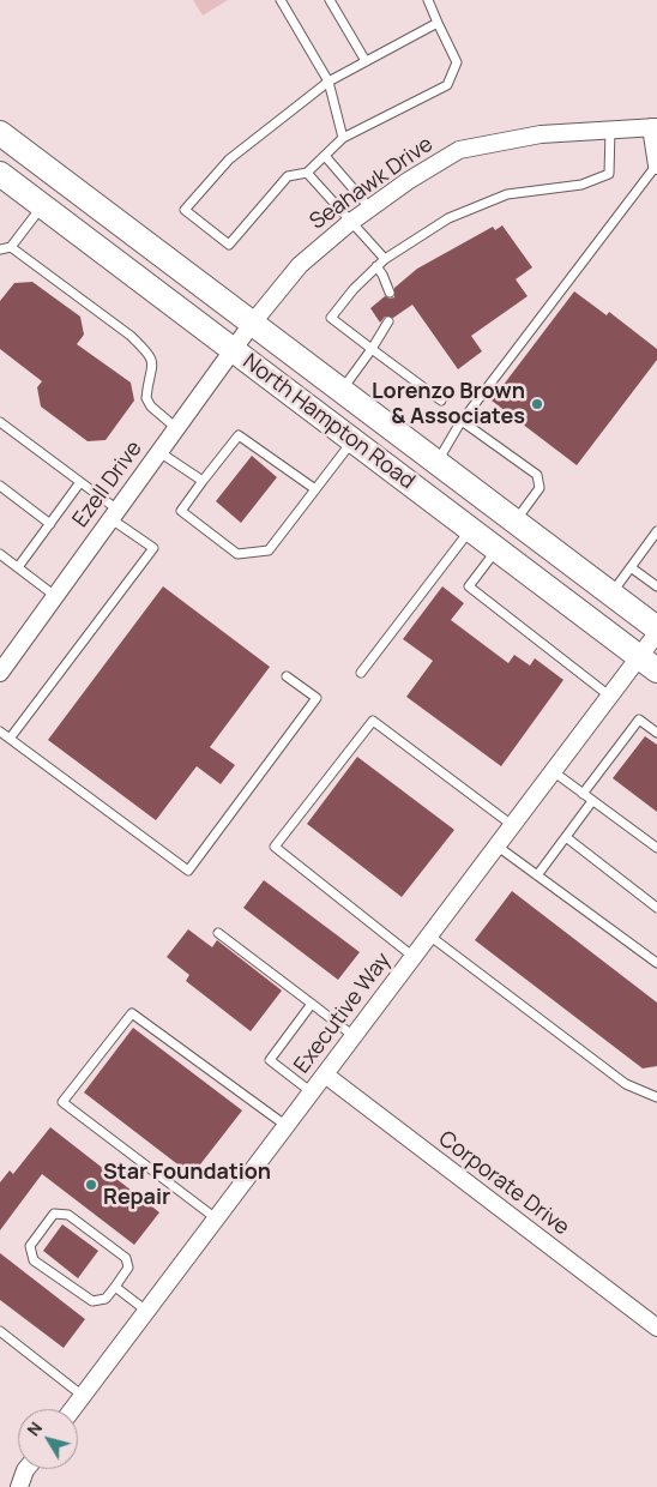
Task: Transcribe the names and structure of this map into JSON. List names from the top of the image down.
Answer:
{
  "streets": {
    "main road": ["North Hampton Road"],
    "street": [
      "Seahawk Drive",
      "Ezell Drive",
      "Executive Way",
      "Corporate Drive"
    ]
  },
  "crossings": [
    ["Seahawk Drive", "North Hampton Road"],
    ["Seahawk Drive", "Ezell Drive"],
    ["North Hampton Road", "Ezell Drive"],
    ["North Hampton Road", "Executive Way"],
    ["Executive Way", "Corporate Drive"]
  ],
  "places": ["Lorenzo Brown & Associates", "Star Foundation Repair"],
  "north": "top left"
}
